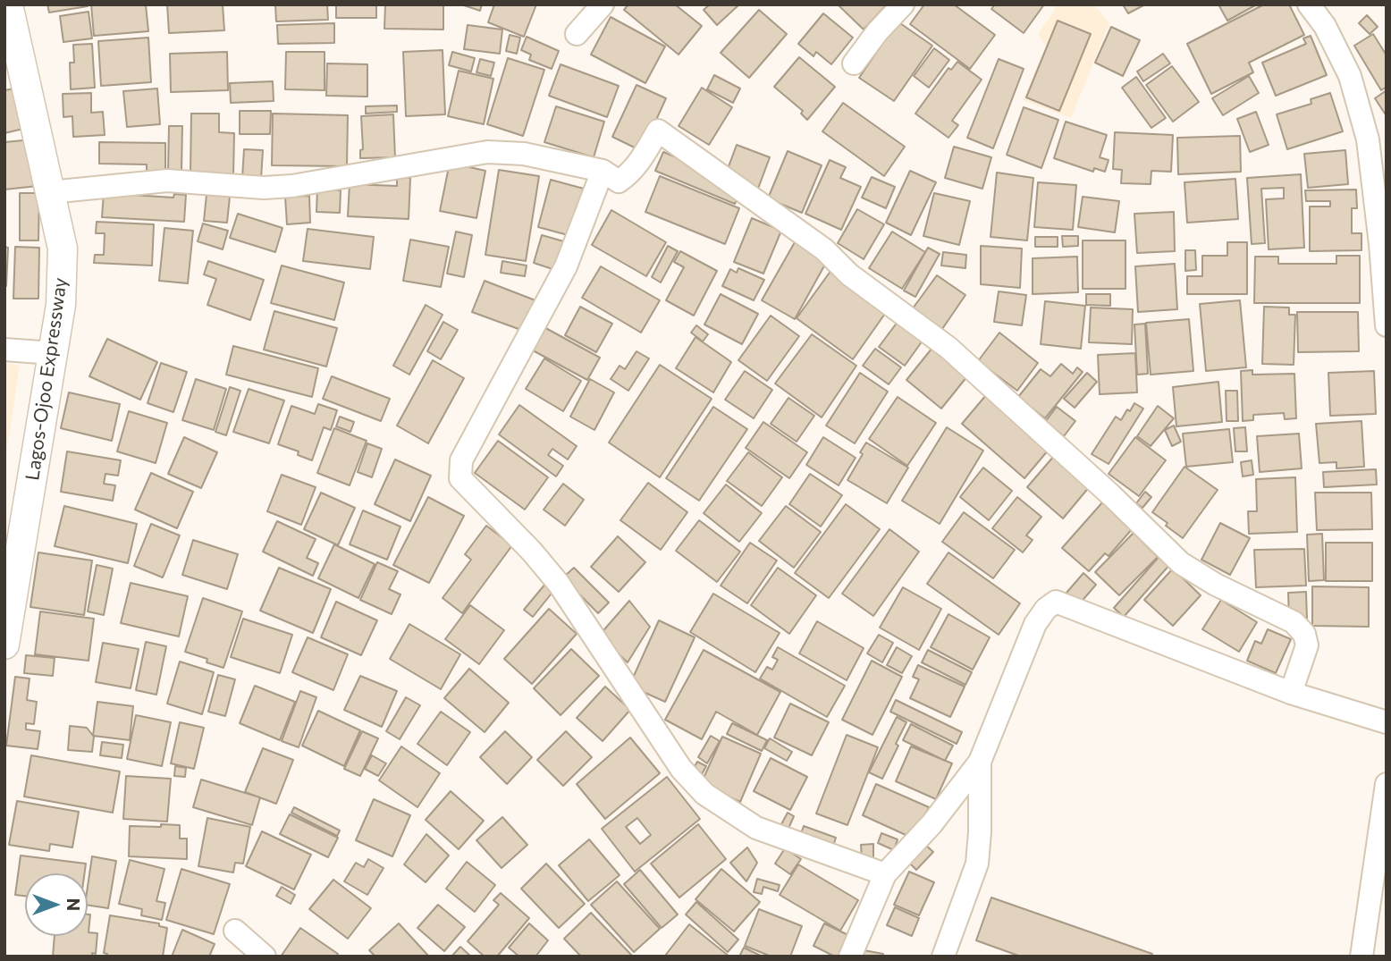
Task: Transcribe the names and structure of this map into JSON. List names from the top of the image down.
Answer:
{
  "streets": {
    "main road": ["Lagos-Ojoo Expressway"]
  },
  "north": "right"
}
